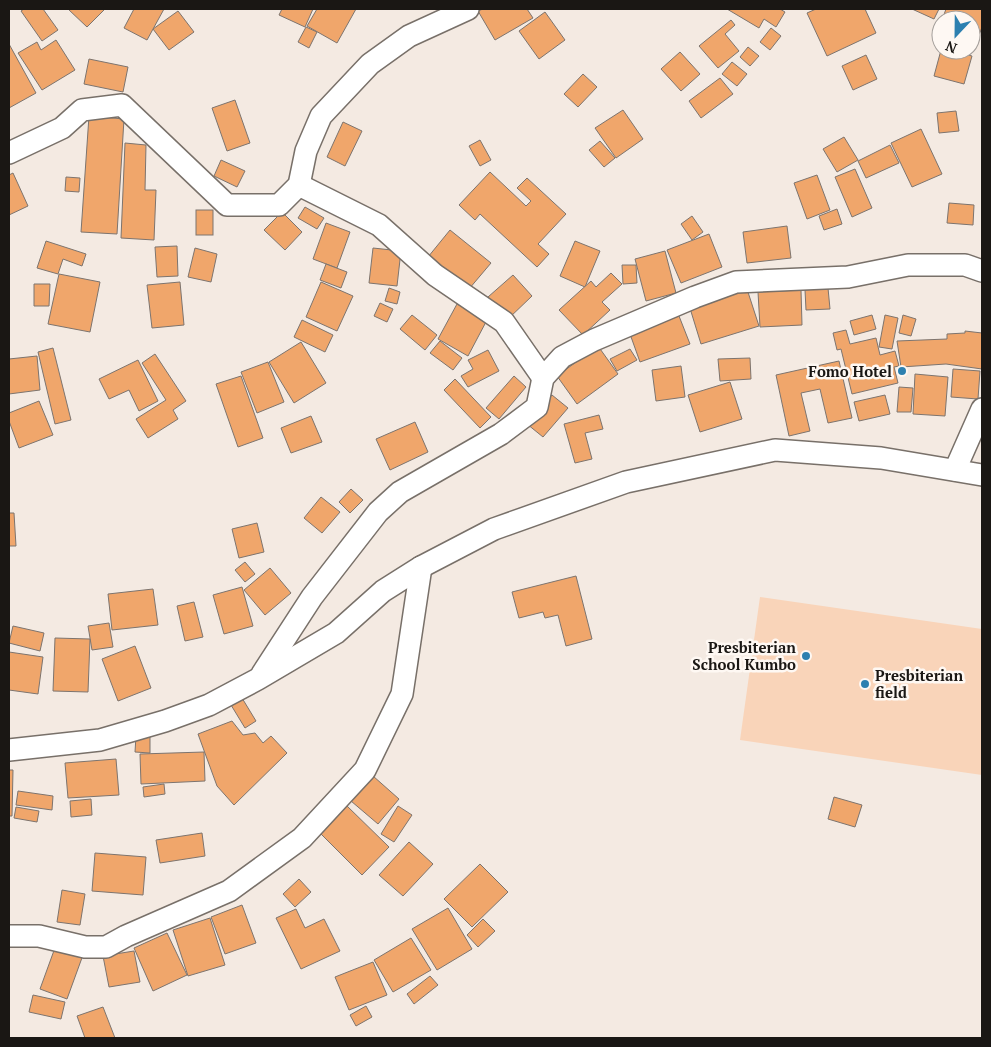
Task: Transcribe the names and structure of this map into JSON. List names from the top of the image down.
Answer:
{
  "places": ["Fomo Hotel", "Presbiterian School Kumbo", "Presbiterian field"],
  "north": "bottom"
}
